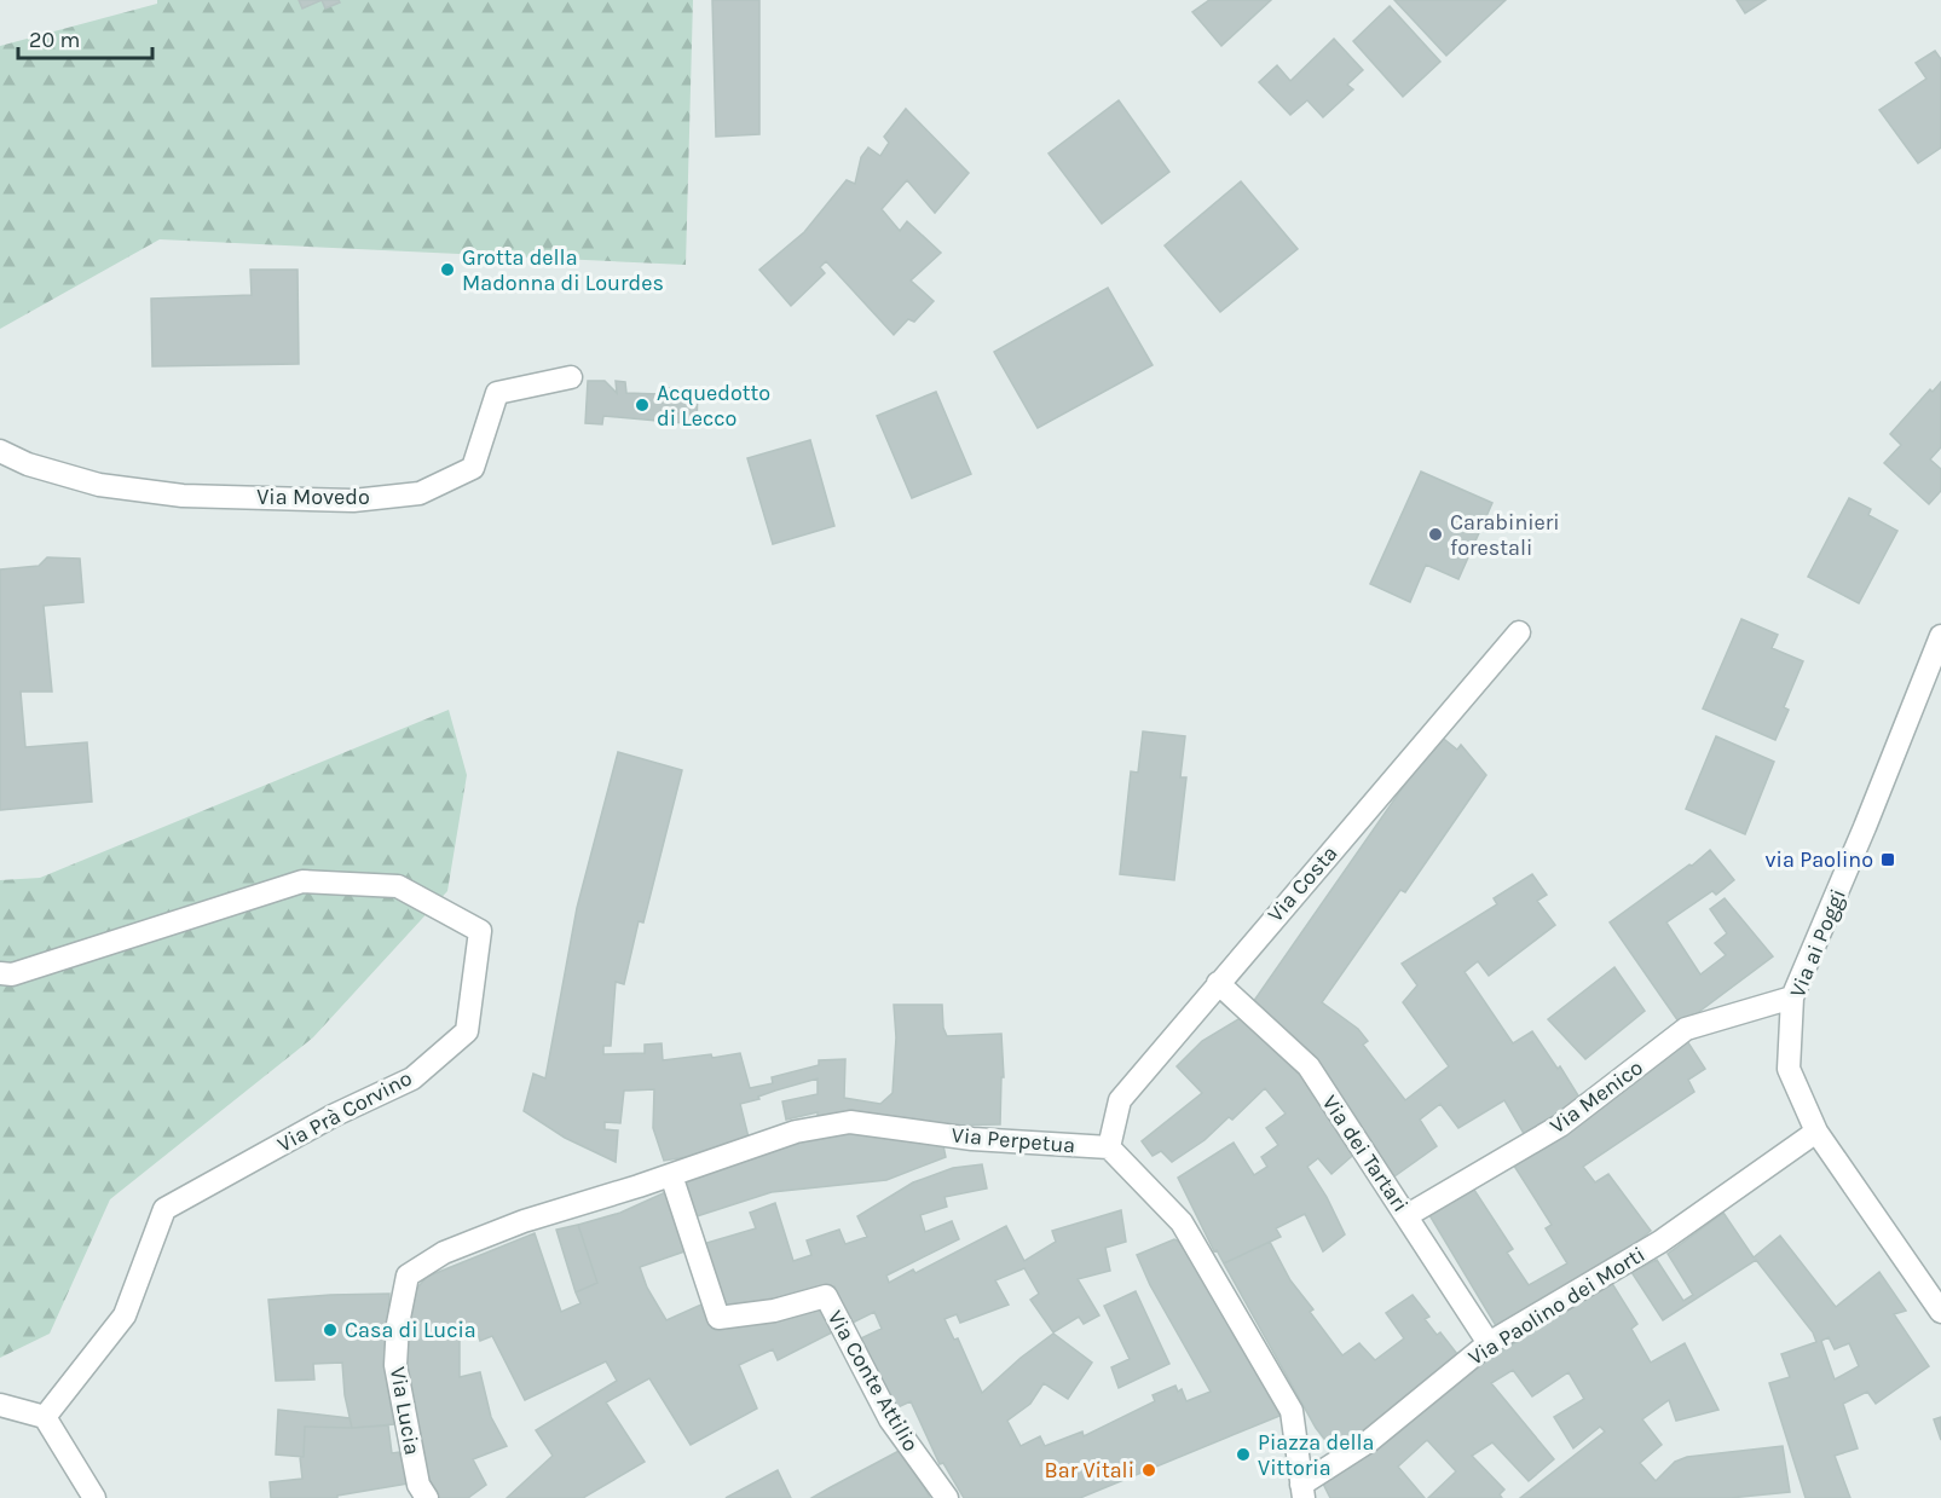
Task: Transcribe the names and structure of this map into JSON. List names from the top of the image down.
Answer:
{
  "streets": {
    "street": [
      "Via Movedo",
      "Via Costa",
      "Via ai Poggi",
      "Via Menico",
      "Via Prà Corvino",
      "Via Perpetua",
      "Via dei Tartari",
      "Via Paolino dei Morti",
      "Via Conte Attilio",
      "Via Lucia"
    ]
  },
  "crossings": [
    ["Via Costa", "Via Perpetua"],
    ["Via Costa", "Via dei Tartari"],
    ["Via ai Poggi", "Via Menico"],
    ["Via ai Poggi", "Via Paolino dei Morti"],
    ["Via Menico", "Via dei Tartari"],
    ["Via Perpetua", "Via Conte Attilio"],
    ["Via Perpetua", "Via Lucia"],
    ["Via dei Tartari", "Via Paolino dei Morti"]
  ],
  "places": {
    "other": [
      "Grotta della Madonna di Lourdes",
      "Acquedotto di Lecco",
      "Carabinieri forestali",
      "Casa di Lucia",
      "Piazza della Vittoria",
      "Bar Vitali"
    ],
    "transit": ["via Paolino"]
  },
  "scale_bar": "20 m"
}
